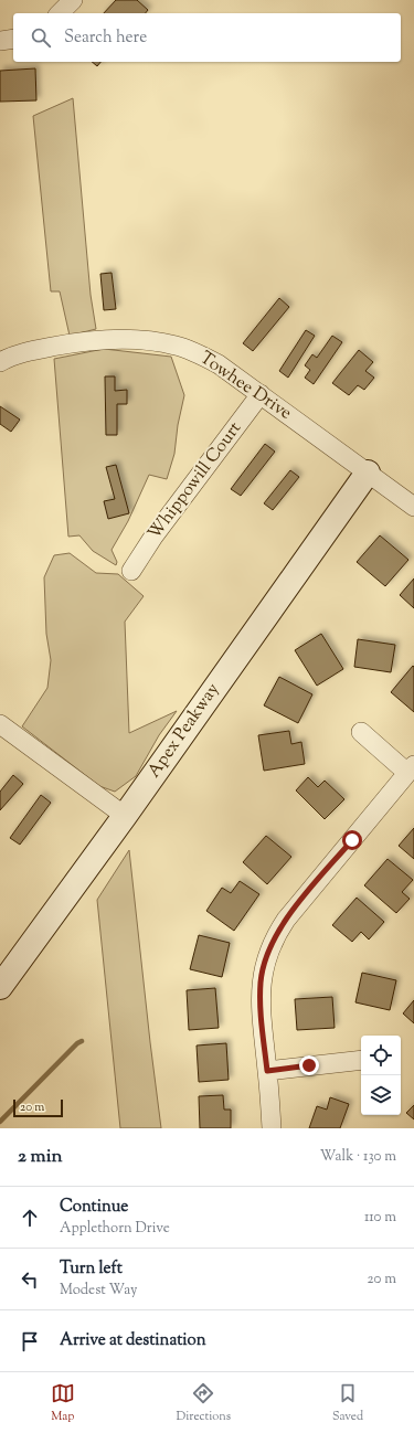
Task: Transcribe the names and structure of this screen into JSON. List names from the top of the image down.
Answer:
{
  "streets": {
    "main road": ["Apex Peakway"],
    "street": ["Towhee Drive", "Whippowill Court"]
  },
  "crossings": [
    ["Towhee Drive", "Whippowill Court"],
    ["Towhee Drive", "Apex Peakway"]
  ],
  "scale_bar": "20 m",
  "page": {
    "search": "Search here",
    "scale": "20 m",
    "heading": ["2 min", "Walk · 130 m"],
    "list": [
      ["Continue", "Applethorn Drive", "110 m"],
      ["Turn left", "Modest Way", "20 m"],
      "Arrive at destination"
    ],
    "nav": ["Map", "Directions", "Saved"]
  }
}
